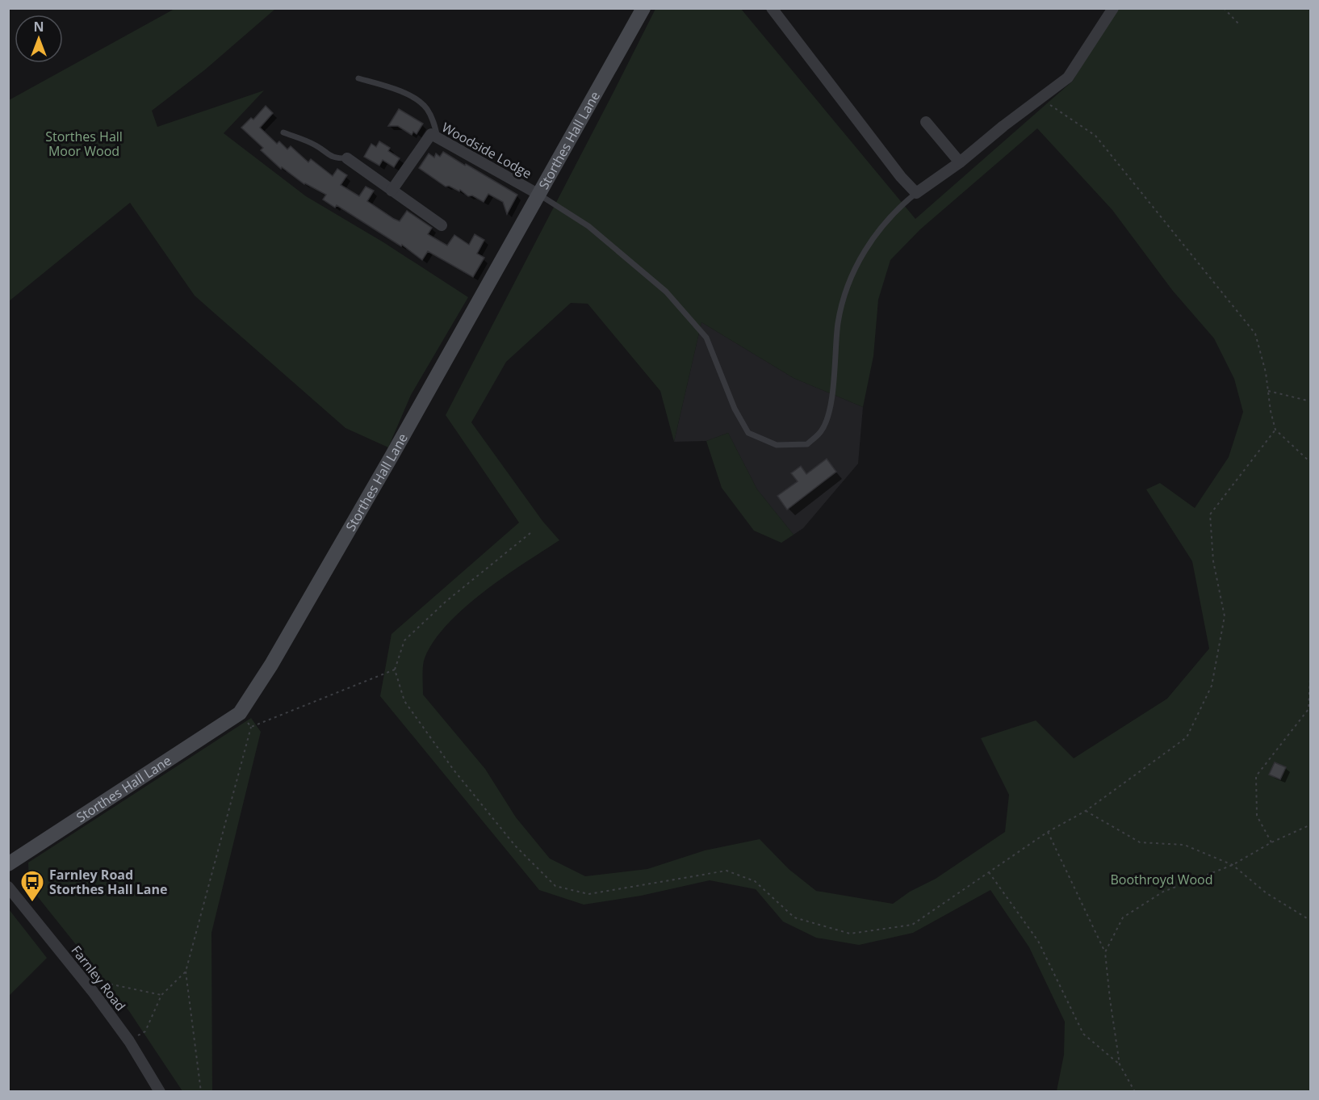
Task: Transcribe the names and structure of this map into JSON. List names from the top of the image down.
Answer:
{
  "streets": {
    "street": ["Storthes Hall Lane", "Woodside Lodge", "Farnley Road"]
  },
  "crossings": [
    ["Storthes Hall Lane", "Woodside Lodge"]
  ],
  "parks": ["Storthes Hall Moor Wood", "Boothroyd Wood"],
  "places": {
    "bus stop": ["Farnley Road Storthes Hall Lane"]
  },
  "north": "top"
}
